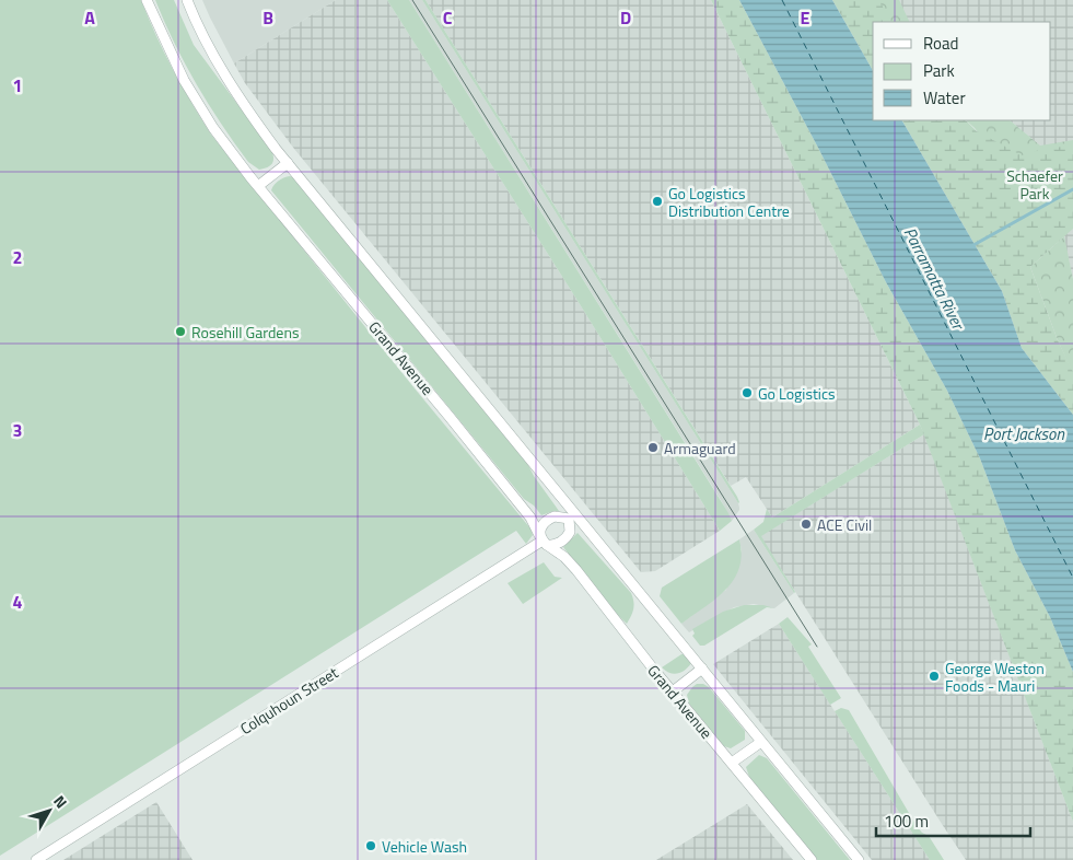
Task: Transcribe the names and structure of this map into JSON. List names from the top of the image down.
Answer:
{
  "streets": {
    "street": ["Grand Avenue", "Colquhoun Street"]
  },
  "crossings": [
    ["Grand Avenue", "Colquhoun Street"]
  ],
  "water": ["Parramatta River", "Port Jackson"],
  "parks": ["Schaefer Park"],
  "places": [
    "Go Logistics Distribution Centre",
    "Rosehill Gardens",
    "Go Logistics",
    "Armaguard",
    "ACE Civil",
    "George Weston Foods - Mauri",
    "Vehicle Wash"
  ],
  "legend": ["Road", "Park", "Water"],
  "scale_bar": "100 m",
  "north": "top right",
  "grid": {
    "columns": [
      "A",
      "B",
      "C",
      "D",
      "E"
    ],
    "rows": [
      "1",
      "2",
      "3",
      "4"
    ]
  }
}
